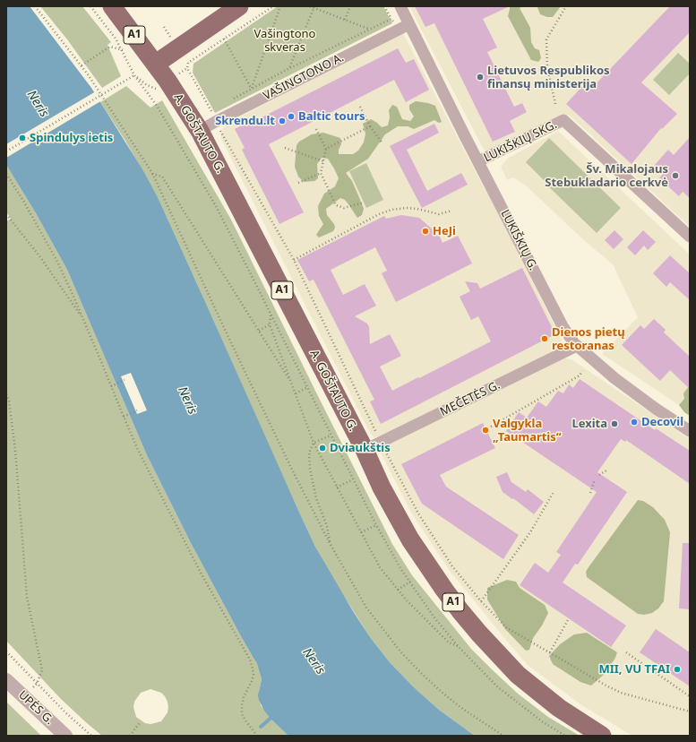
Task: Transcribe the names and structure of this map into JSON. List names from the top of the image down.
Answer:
{
  "streets": {
    "main road": ["A1", "A. GOŠTAUTO G."],
    "street": [
      "VAŠINGTONO A.",
      "LUKIŠKIŲ SKG.",
      "LUKIŠKIŲ G.",
      "MEČETĖS G.",
      "UPĖS G."
    ]
  },
  "crossings": [
    ["VAŠINGTONO A.", "A. GOŠTAUTO G."],
    ["VAŠINGTONO A.", "LUKIŠKIŲ G."],
    ["A. GOŠTAUTO G.", "MEČETĖS G."],
    ["LUKIŠKIŲ SKG.", "LUKIŠKIŲ G."],
    ["LUKIŠKIŲ G.", "MEČETĖS G."]
  ],
  "water": ["Neris"],
  "parks": ["Vašingtono skveras"],
  "places": [
    "Lietuvos Respublikos finansų ministerija",
    "Baltic tours",
    "Skrendu.lt",
    "Spindulys ietis",
    "Šv. Mikalojaus Stebukladario cerkvė",
    "HeJi",
    "Dienos pietų restoranas",
    "Decovil",
    "Lexita",
    "Valgykla „Taumartis“",
    "Dviaukštis",
    "MII, VU TFAI"
  ]
}
